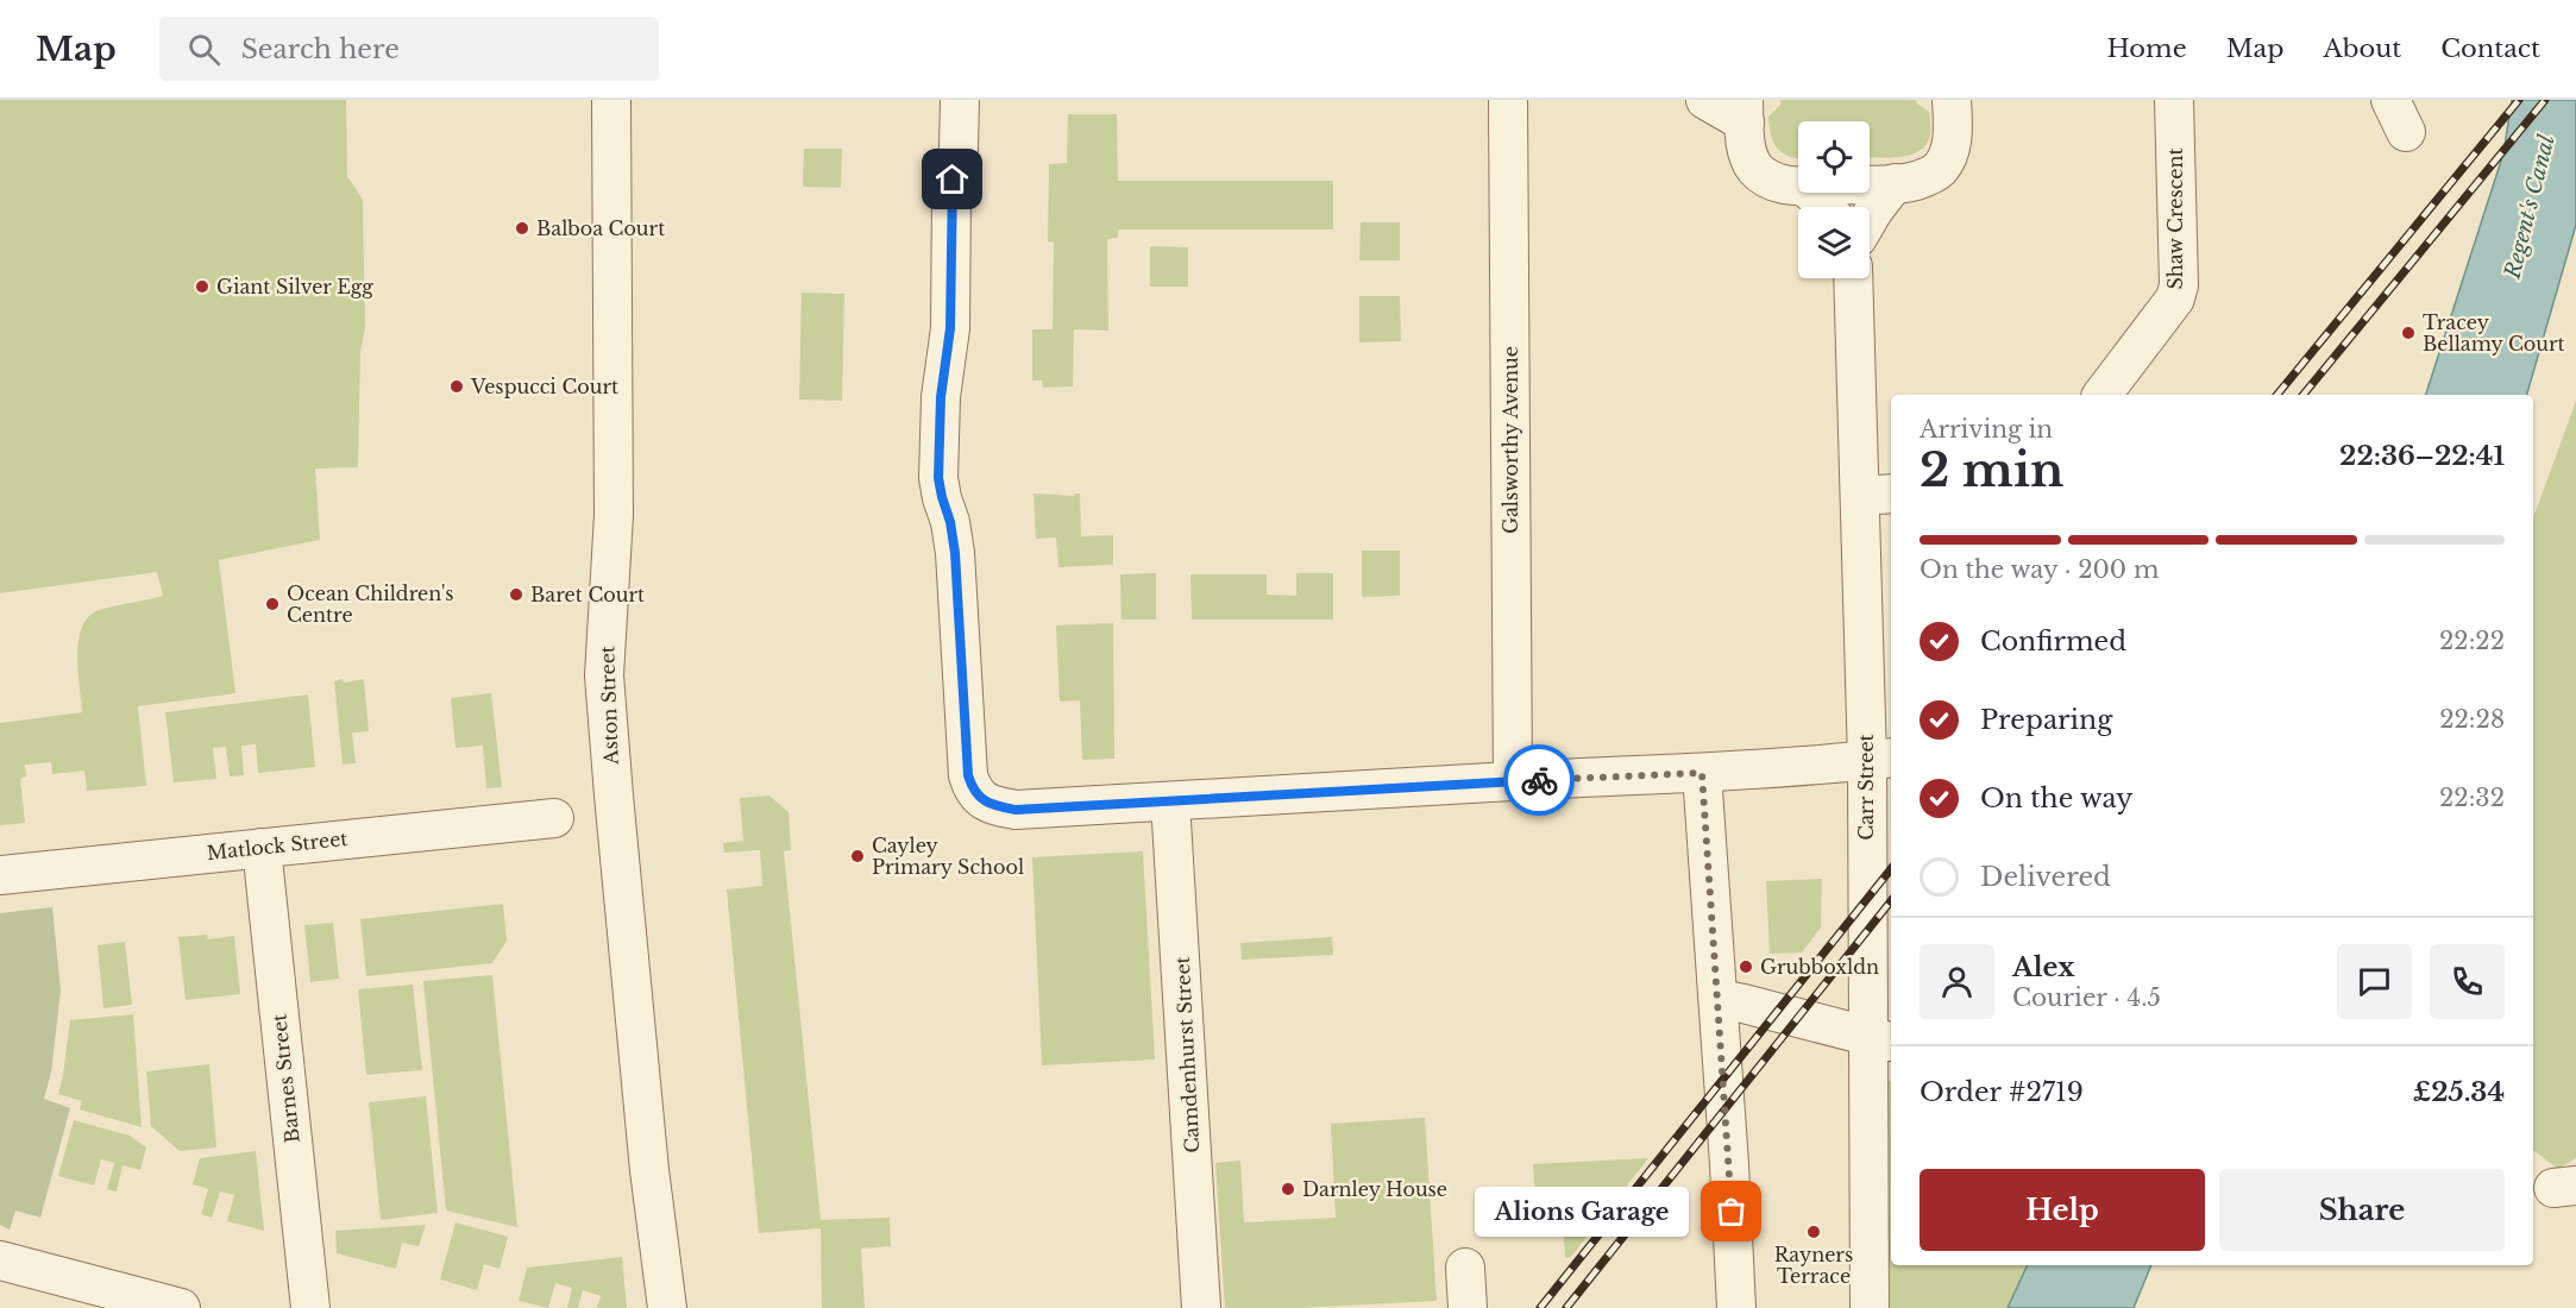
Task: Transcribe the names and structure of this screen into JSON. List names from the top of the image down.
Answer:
{
  "streets": {
    "street": [
      "Shaw Crescent",
      "Galsworthy Avenue",
      "Aston Street",
      "Carr Street",
      "Matlock Street",
      "Camdenhurst Street",
      "Barnes Street"
    ]
  },
  "crossings": [
    ["Matlock Street", "Barnes Street"]
  ],
  "water": ["Regent's Canal"],
  "places": [
    "Balboa Court",
    "Giant Silver Egg",
    "Tracey Bellamy Court",
    "Vespucci Court",
    "Baret Court",
    "Ocean Children's Centre",
    "Cayley Primary School",
    "Grubboxldn",
    "Darnley House",
    "Alions Garage",
    "Rayners Terrace"
  ],
  "page": {
    "header": "Map",
    "search": "Search here",
    "nav": [
      "Home",
      "Map",
      "About",
      "Contact"
    ],
    "heading": ["2 min", "Arriving in", "22:36–22:41"],
    "panel": [
      "Alex",
      "Courier · 4.5",
      "Order #2719",
      "£25.34"
    ],
    "bar": "On the way · 200 m",
    "list": [
      ["Confirmed", "22:22"],
      ["Preparing", "22:28"],
      ["On the way", "22:32"],
      "Delivered"
    ],
    "buttons": ["Help", "Share"],
    "bubble": "Alions Garage"
  }
}
